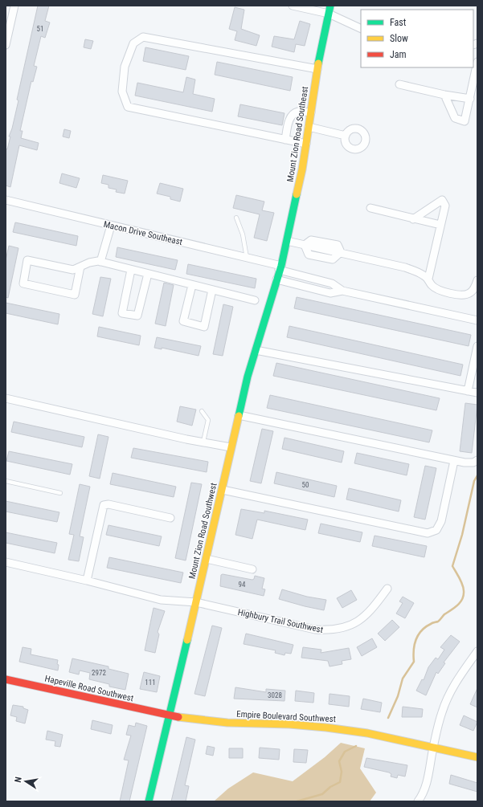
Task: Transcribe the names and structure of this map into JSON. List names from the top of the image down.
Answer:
{
  "streets": {
    "street": [
      "Mount Zion Road Southeast",
      "Macon Drive Southeast",
      "Mount Zion Road Southwest",
      "Highbury Trail Southwest",
      "Hapeville Road Southwest",
      "Empire Boulevard Southwest"
    ]
  },
  "crossings": [
    ["Mount Zion Road Southeast", "Macon Drive Southeast"],
    ["Mount Zion Road Southeast", "Mount Zion Road Southwest"],
    ["Macon Drive Southeast", "Mount Zion Road Southwest"],
    ["Mount Zion Road Southwest", "Highbury Trail Southwest"],
    ["Mount Zion Road Southwest", "Hapeville Road Southwest"],
    ["Mount Zion Road Southwest", "Empire Boulevard Southwest"],
    ["Hapeville Road Southwest", "Empire Boulevard Southwest"]
  ],
  "house_numbers": [
    "51",
    "50",
    "94",
    "2972",
    "111",
    "3028"
  ],
  "legend": ["Fast", "Slow", "Jam"],
  "north": "left"
}
